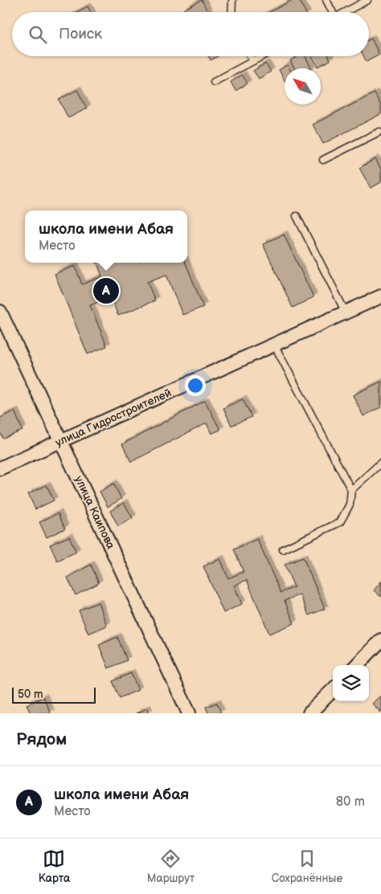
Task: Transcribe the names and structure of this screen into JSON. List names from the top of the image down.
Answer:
{
  "streets": {
    "street": ["улица Гидростроителей", "улица Каипова"]
  },
  "crossings": [
    ["улица Гидростроителей", "улица Каипова"]
  ],
  "scale_bar": "50 m",
  "north": "top left",
  "page": {
    "search": "Поиск",
    "popup": ["школа имени Абая", "Место"],
    "pins": "A",
    "scale": "50 m",
    "heading": "Рядом",
    "list": [
      {
        "mark": "A",
        "name": "школа имени Абая",
        "note": "Место",
        "value": "80 m"
      }
    ],
    "nav": ["Карта", "Маршрут", "Сохранённые"]
  }
}
